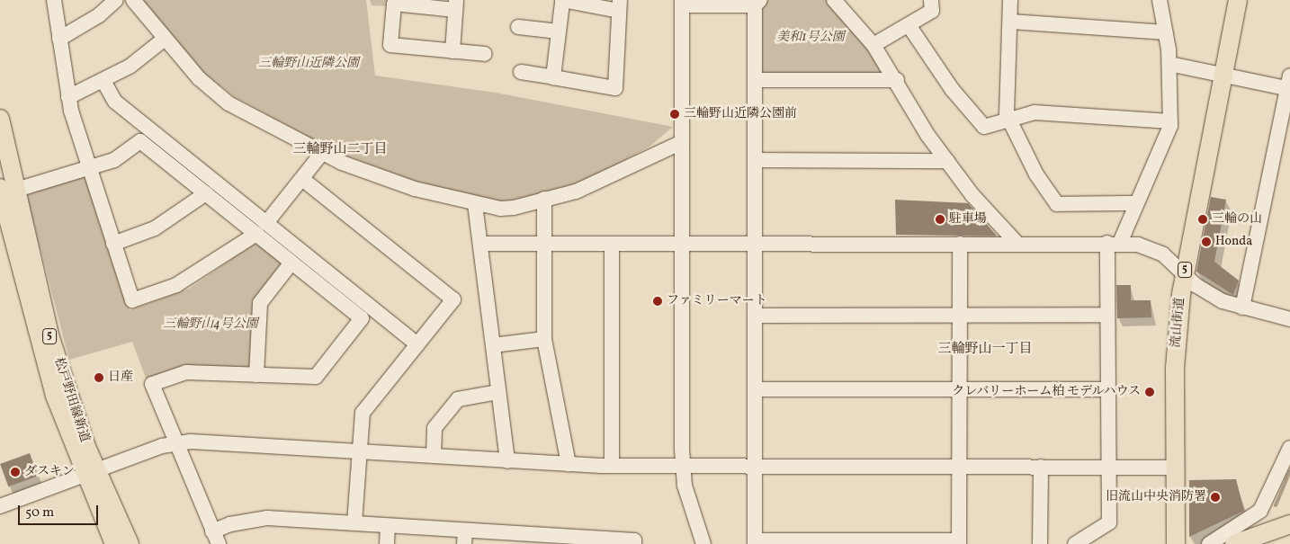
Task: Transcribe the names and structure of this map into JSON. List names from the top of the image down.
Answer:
{
  "streets": {
    "main road": ["5", "流山街道", "松戸野田線新道"]
  },
  "districts": ["三輪野山二丁目", "三輪野山一丁目"],
  "parks": ["美和1号公園", "三輪野山近隣公園", "三輪野山4号公園"],
  "places": [
    "三輪野山近隣公園前",
    "駐車場",
    "三輪の山",
    "Honda",
    "ファミリーマート",
    "日産",
    "クレバリーホーム柏 モデルハウス",
    "ダスキン",
    "旧流山中央消防署"
  ],
  "scale_bar": "50 m"
}
